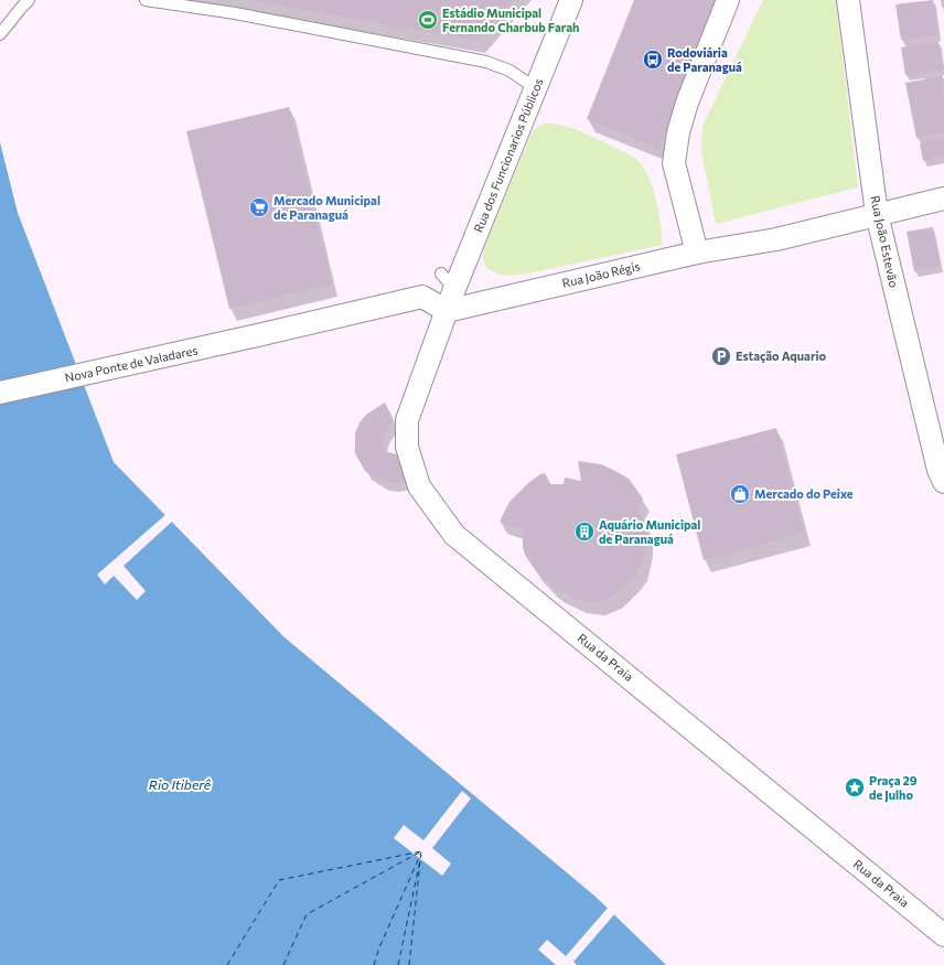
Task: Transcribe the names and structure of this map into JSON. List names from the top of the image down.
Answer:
{
  "streets": {
    "street": [
      "Rua dos Funcionarios Públicos",
      "Rua João Estevão",
      "Rua João Régis",
      "Nova Ponte de Valadares",
      "Rua da Praia"
    ]
  },
  "crossings": [
    ["Rua dos Funcionarios Públicos", "Rua João Régis"],
    ["Rua dos Funcionarios Públicos", "Nova Ponte de Valadares"],
    ["Rua dos Funcionarios Públicos", "Rua da Praia"],
    ["Rua João Estevão", "Rua João Régis"],
    ["Rua João Régis", "Nova Ponte de Valadares"],
    ["Rua João Régis", "Rua da Praia"],
    ["Nova Ponte de Valadares", "Rua da Praia"]
  ],
  "water": ["Rio Itiberê"],
  "places": {
    "sports": ["Estádio Municipal Fernando Charbub Farah"],
    "bus stop": ["Rodoviária de Paranaguá"],
    "supermarket": ["Mercado Municipal de Paranaguá"],
    "parking": ["Estação Aquario"],
    "shop": ["Mercado do Peixe"],
    "building": ["Aquário Municipal de Paranaguá"],
    "place": ["Praça 29 de Julho"]
  }
}
